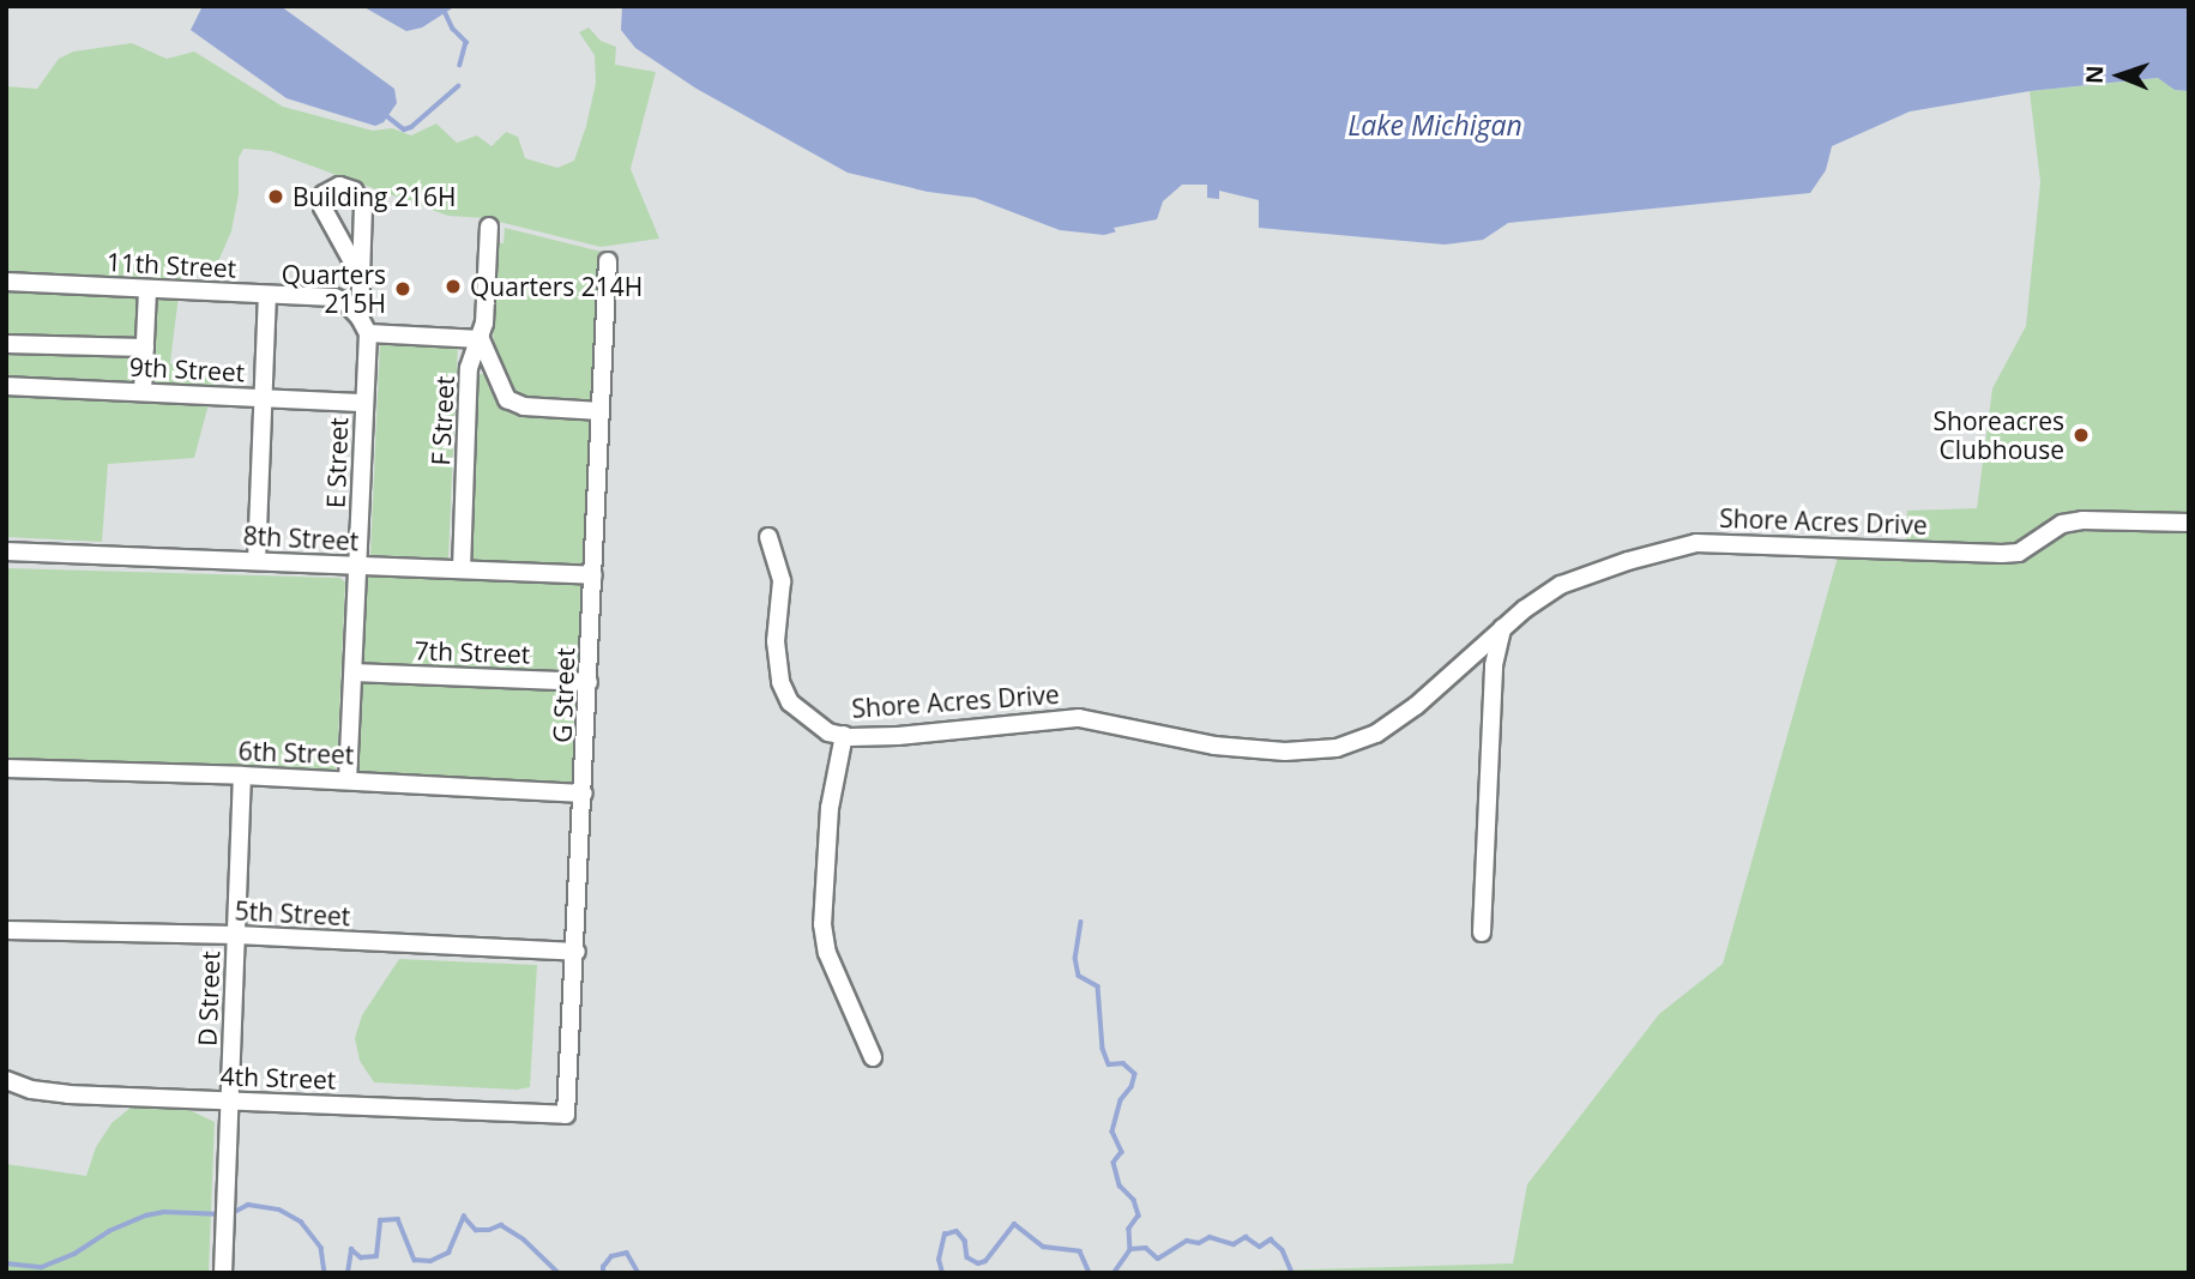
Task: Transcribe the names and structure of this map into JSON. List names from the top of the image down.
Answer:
{
  "streets": {
    "street": [
      "11th Street",
      "9th Street",
      "F Street",
      "E Street",
      "Shore Acres Drive",
      "8th Street",
      "7th Street",
      "G Street",
      "6th Street",
      "5th Street",
      "D Street",
      "4th Street"
    ]
  },
  "crossings": [
    ["9th Street", "E Street"],
    ["F Street", "8th Street"],
    ["E Street", "8th Street"],
    ["E Street", "7th Street"],
    ["E Street", "6th Street"],
    ["8th Street", "G Street"],
    ["7th Street", "G Street"],
    ["G Street", "6th Street"],
    ["G Street", "5th Street"],
    ["G Street", "4th Street"],
    ["6th Street", "D Street"],
    ["5th Street", "D Street"],
    ["D Street", "4th Street"]
  ],
  "water": ["Lake Michigan"],
  "places": [
    "Building 216H",
    "Quarters 214H",
    "Quarters 215H",
    "Shoreacres Clubhouse"
  ],
  "north": "left"
}
